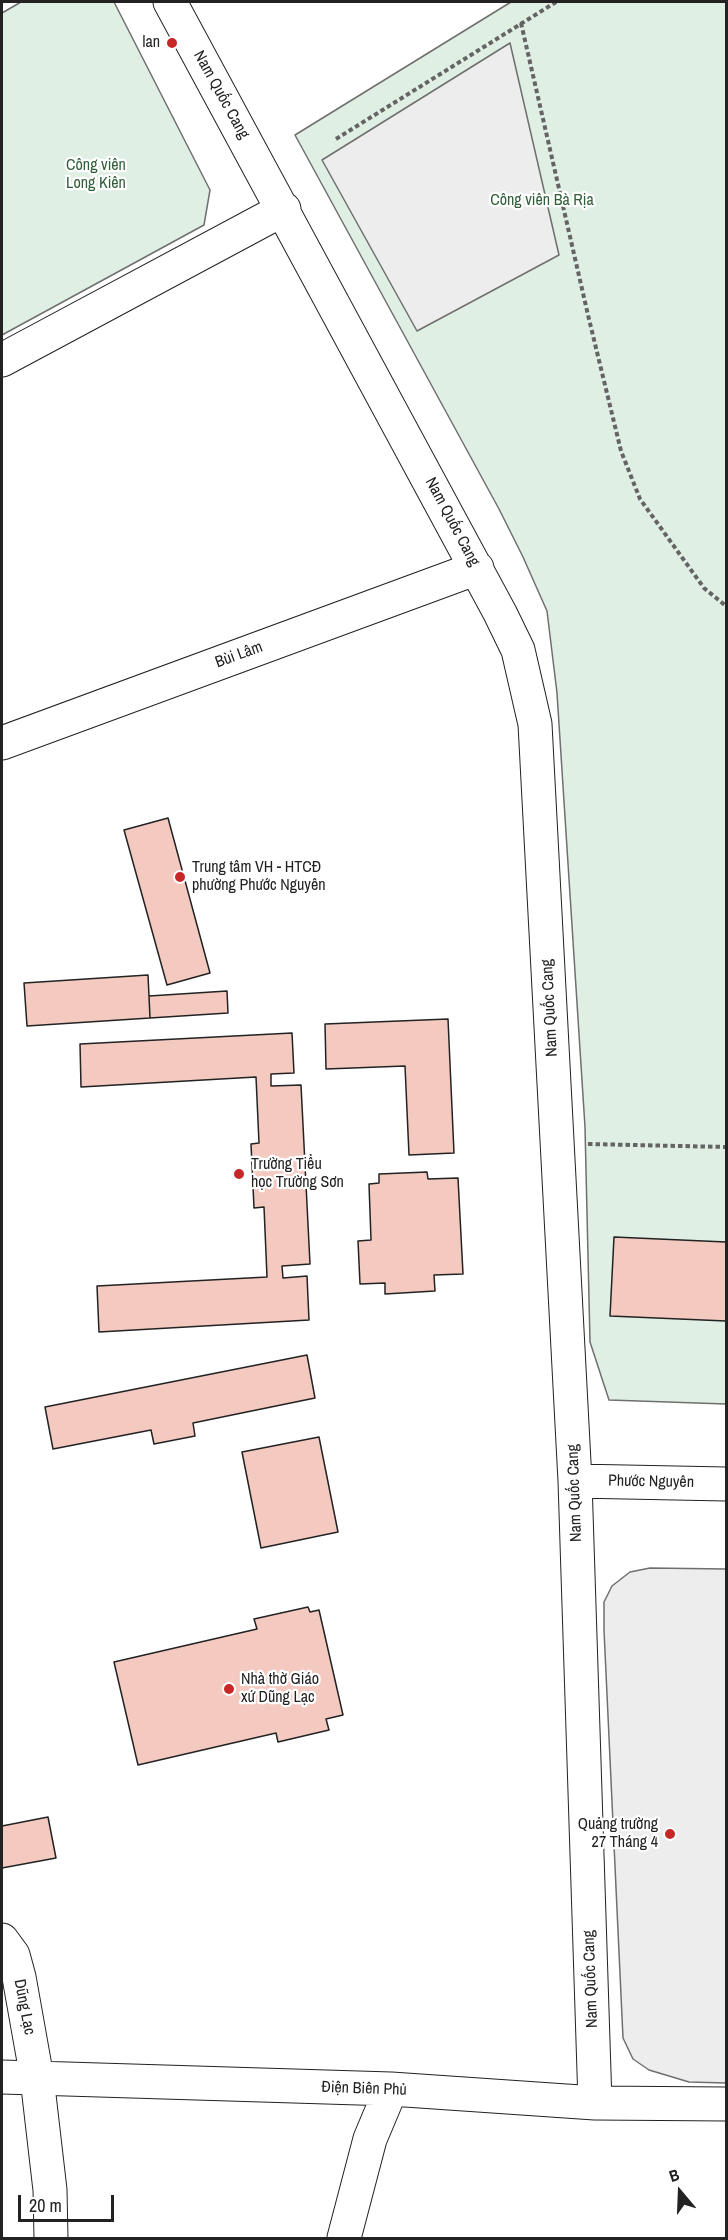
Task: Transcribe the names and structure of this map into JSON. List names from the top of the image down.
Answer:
{
  "streets": {
    "street": [
      "Nam Quốc Cang",
      "Bùi Lâm",
      "Phước Nguyên",
      "Dũng Lạc",
      "Điện Biên Phủ"
    ]
  },
  "crossings": [
    ["Nam Quốc Cang", "Bùi Lâm"],
    ["Nam Quốc Cang", "Phước Nguyên"],
    ["Nam Quốc Cang", "Điện Biên Phủ"],
    ["Dũng Lạc", "Điện Biên Phủ"]
  ],
  "parks": ["Công viên Long Kiên", "Công viên Bà Rịa"],
  "places": [
    "lan",
    "Trung tâm VH - HTCĐ phường Phước Nguyên",
    "Trường Tiểu học Trường Sơn",
    "Nhà thờ Giáo xứ Dũng Lạc",
    "Quảng trường 27 Tháng 4"
  ],
  "scale_bar": "20 m",
  "north": "top"
}
